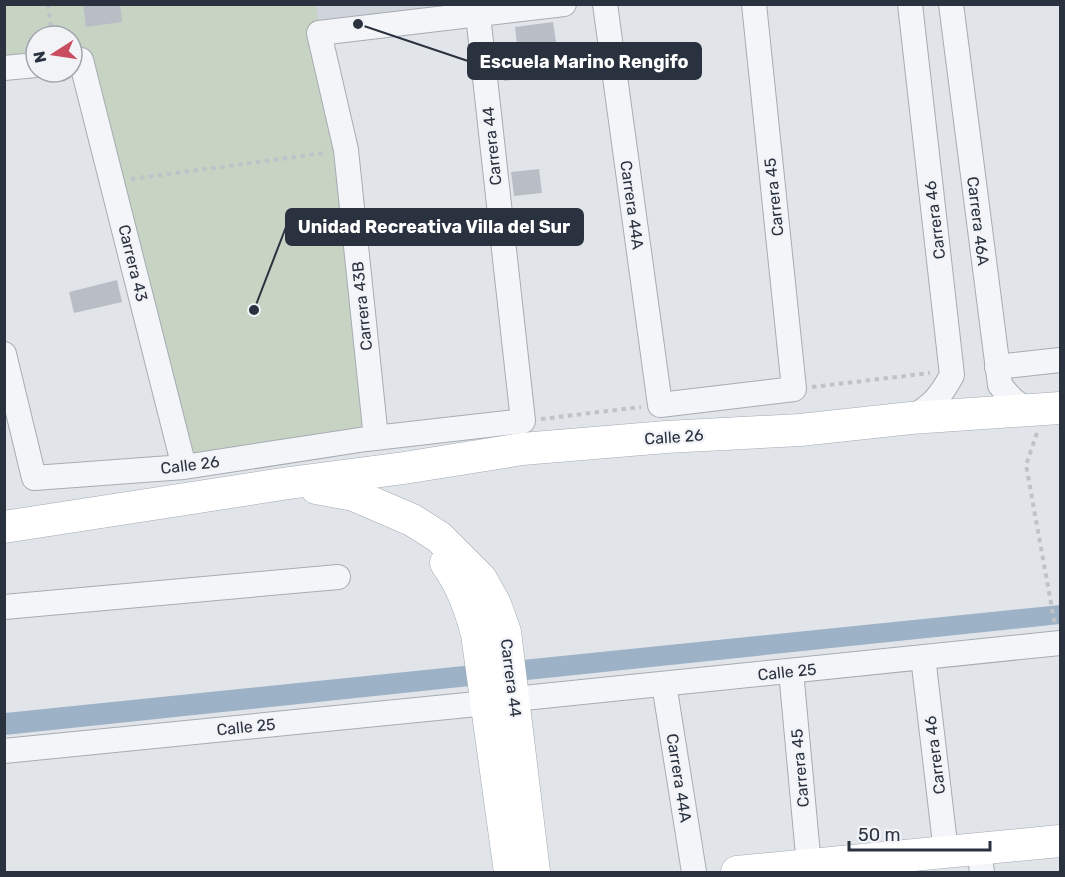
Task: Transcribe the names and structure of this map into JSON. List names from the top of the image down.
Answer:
{
  "streets": {
    "main road": ["Carrera 44", "Calle 26"],
    "street": [
      "Carrera 45",
      "Carrera 44A",
      "Carrera 46",
      "Carrera 46A",
      "Carrera 43",
      "Carrera 43B",
      "Calle 25"
    ]
  },
  "crossings": [
    ["Carrera 44", "Carrera 43B"],
    ["Carrera 44", "Calle 26"],
    ["Carrera 44", "Calle 25"],
    ["Carrera 45", "Calle 26"],
    ["Carrera 45", "Calle 25"],
    ["Carrera 44A", "Calle 26"],
    ["Carrera 44A", "Calle 25"],
    ["Carrera 46", "Calle 26"],
    ["Carrera 46", "Calle 25"],
    ["Carrera 46A", "Calle 26"],
    ["Carrera 43", "Calle 26"],
    ["Carrera 43B", "Calle 26"]
  ],
  "places": ["Escuela Marino Rengifo", "Unidad Recreativa Villa del Sur"],
  "scale_bar": "50 m",
  "north": "left"
}
